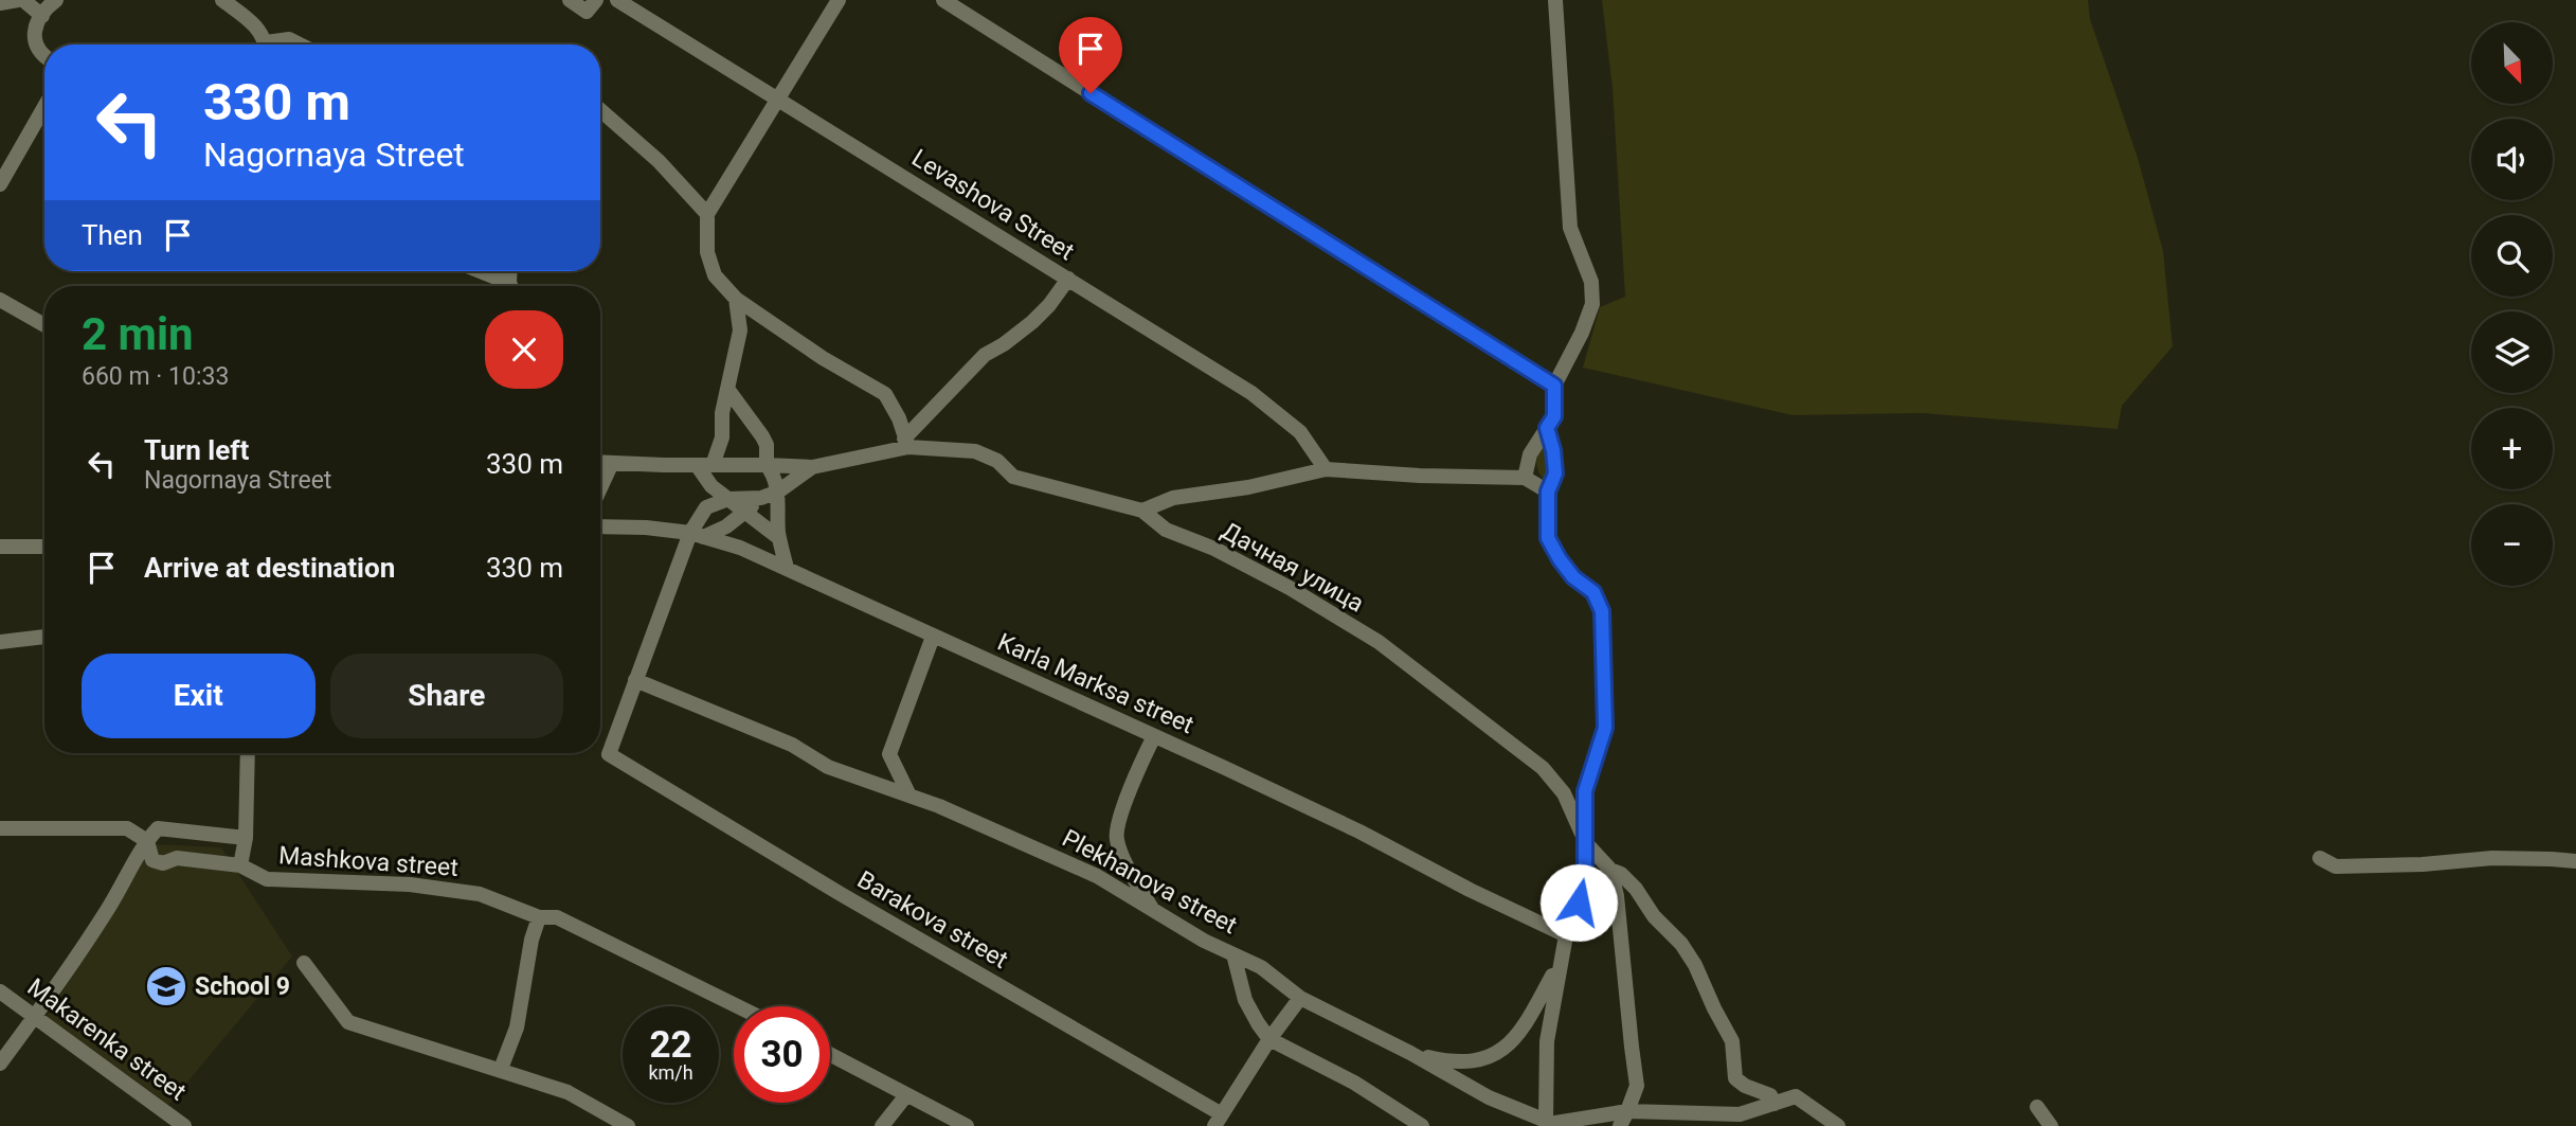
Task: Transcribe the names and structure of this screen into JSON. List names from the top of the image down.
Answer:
{
  "streets": {
    "street": [
      "Levashova Street",
      "Дачная улица",
      "Karla Marksa street",
      "Mashkova street",
      "Plekhanova street",
      "Barakova street",
      "Makarenka street"
    ]
  },
  "crossings": [
    ["Plekhanova street", "Barakova street"]
  ],
  "places": {
    "school or university": ["School 9"]
  },
  "north": "bottom right",
  "page": {
    "map_buttons": ["+", "−"],
    "turn": ["330 m", "Nagornaya Street"],
    "then": "Then",
    "heading": ["2 min", "660 m · 10:33"],
    "list": [
      {
        "name": "Turn left",
        "note": "Nagornaya Street",
        "value": "330 m"
      },
      {
        "name": "Arrive at destination",
        "value": "330 m"
      }
    ],
    "buttons": ["Exit", "Share"],
    "speed": "22 km/h",
    "limit": "30"
  }
}
